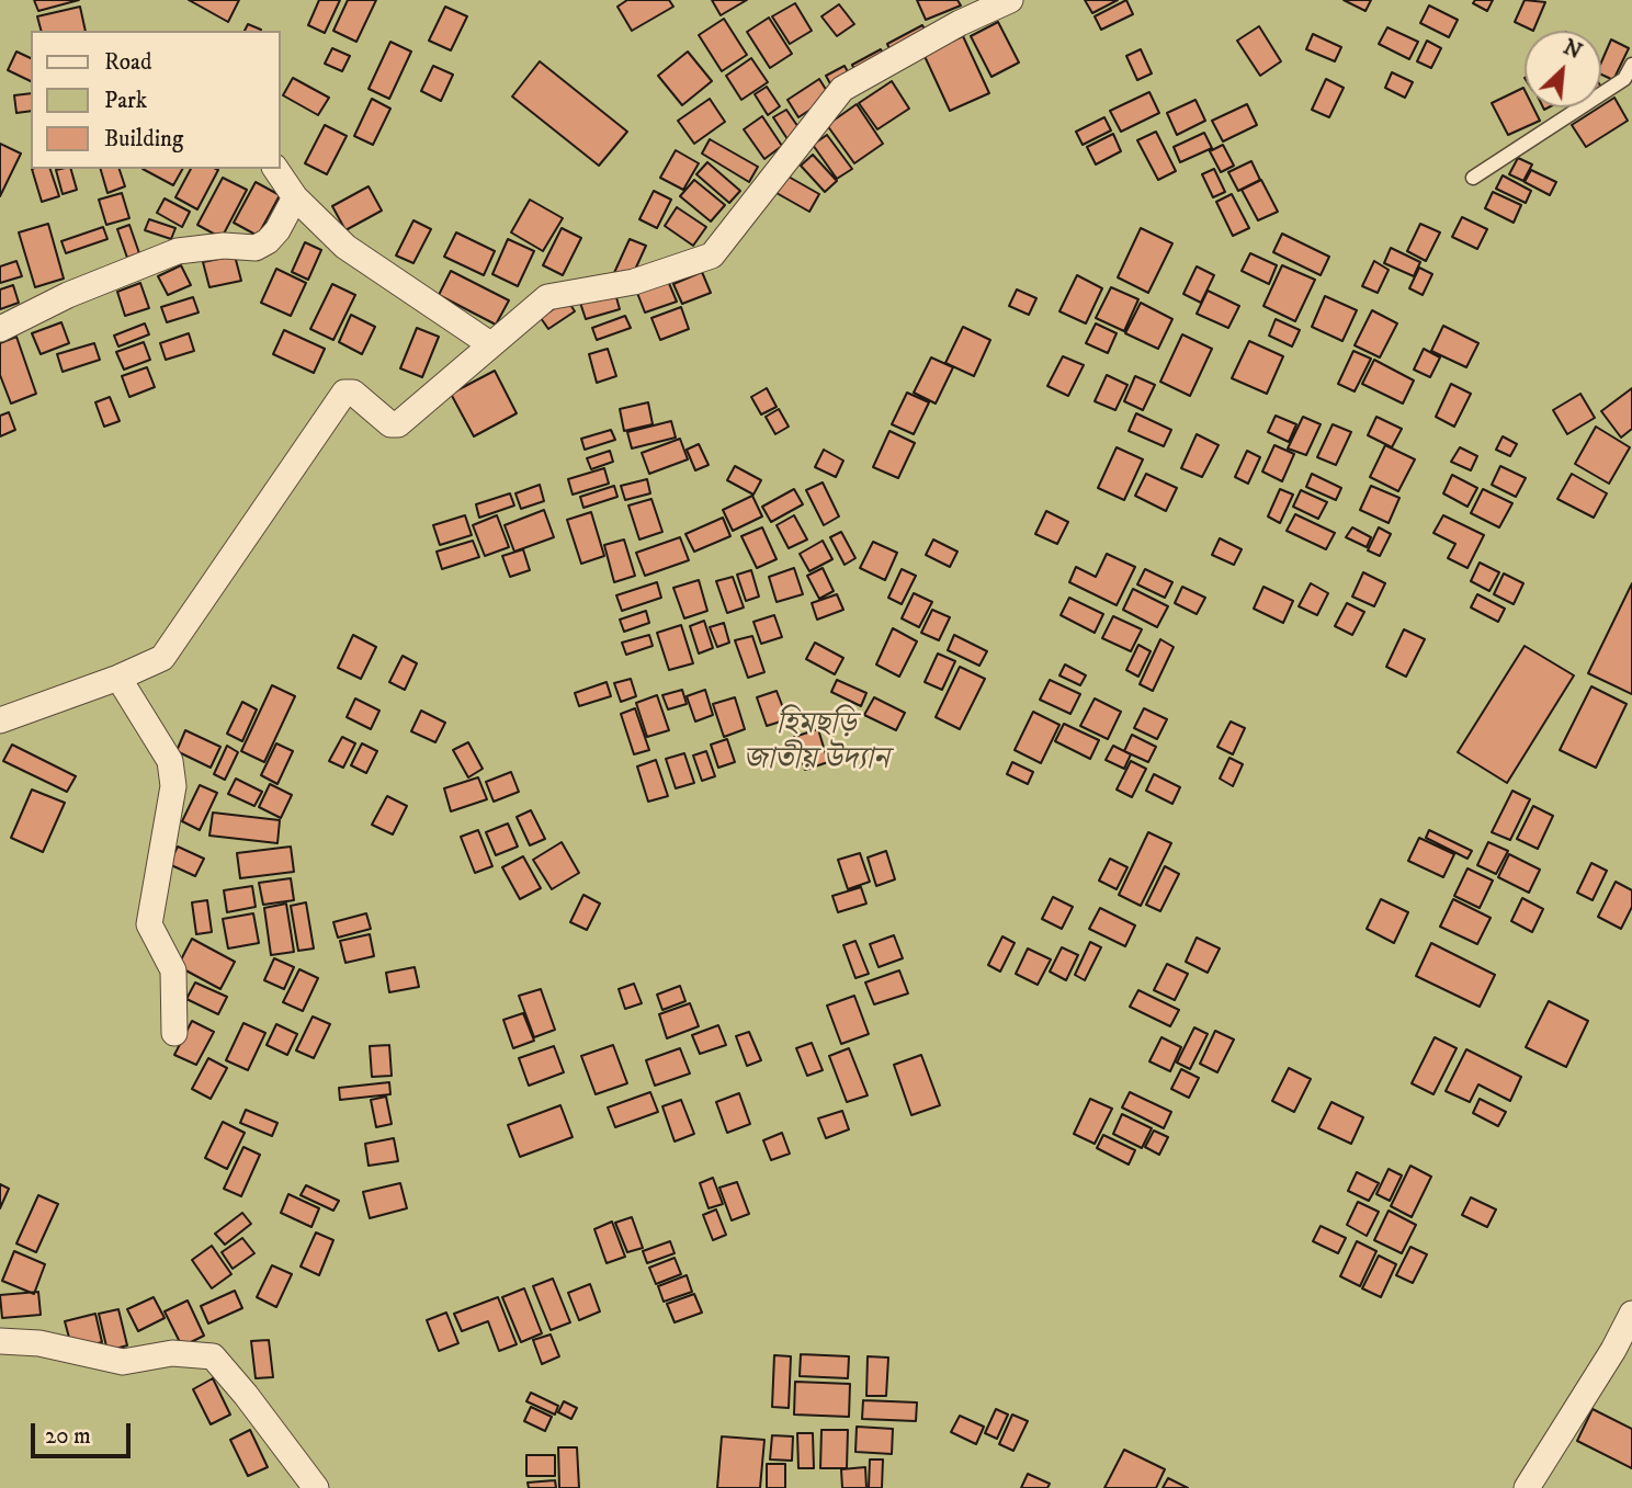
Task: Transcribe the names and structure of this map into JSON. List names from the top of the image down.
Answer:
{
  "parks": ["হিমছড়ি জাতীয় উদ্যান"],
  "legend": ["Road", "Park", "Building"],
  "scale_bar": "20 m",
  "north": "top right"
}
